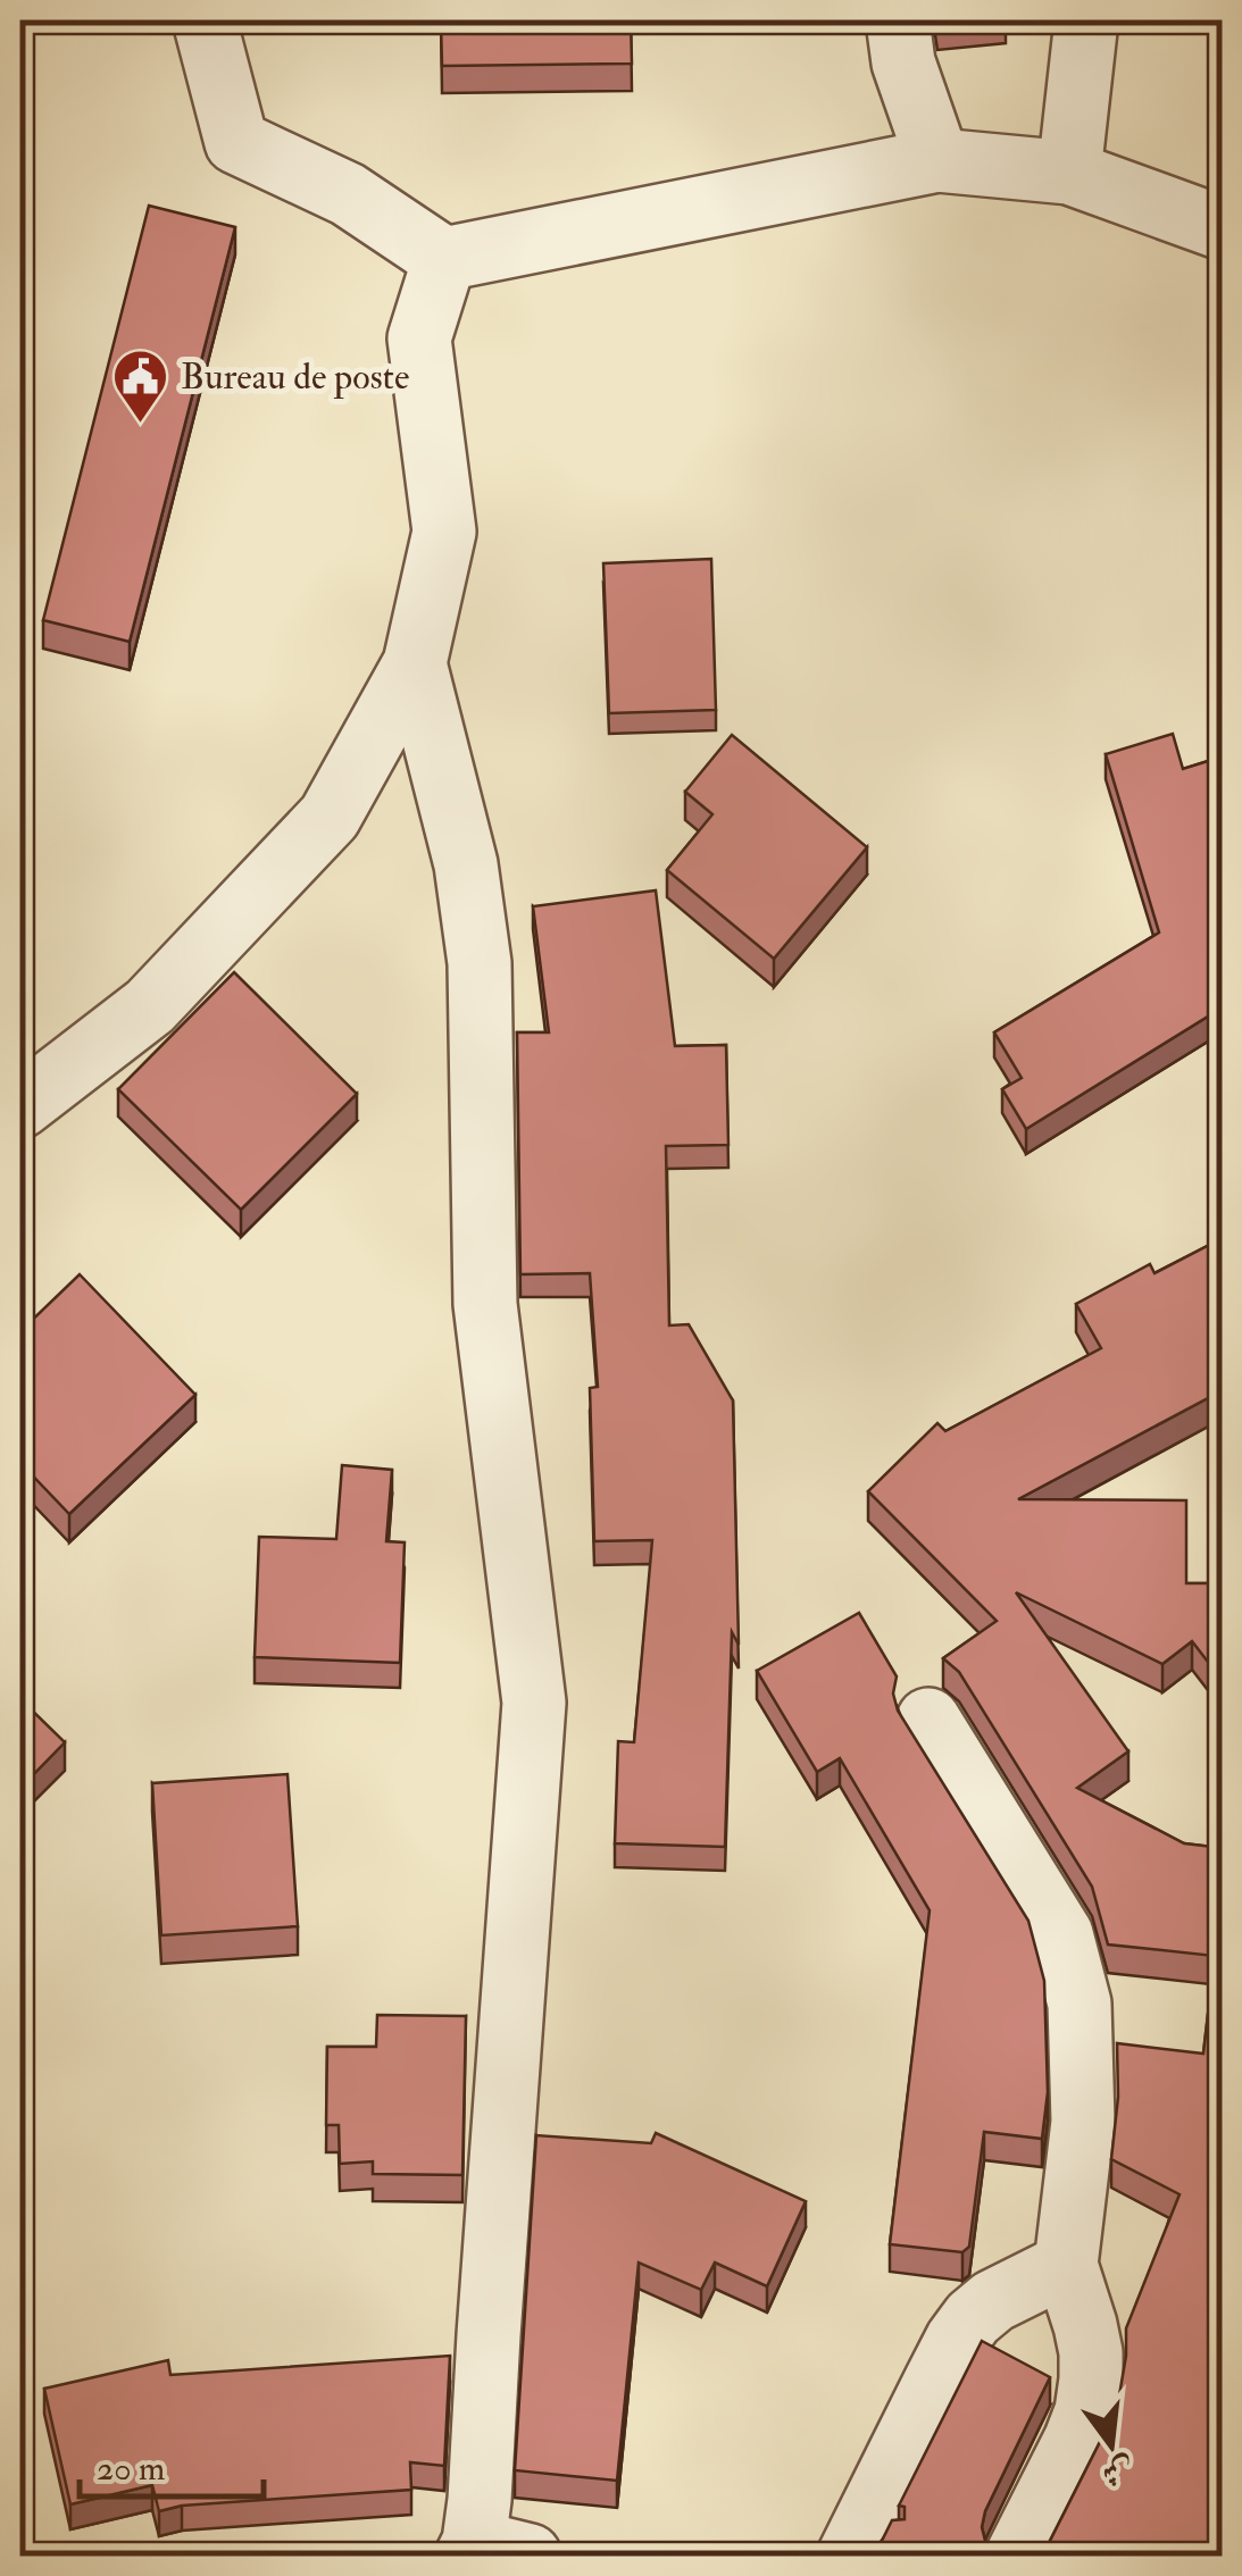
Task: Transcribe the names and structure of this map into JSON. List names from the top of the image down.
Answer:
{
  "places": {
    "public building": ["Bureau de poste"]
  },
  "scale_bar": "20 m",
  "north": "bottom"
}
